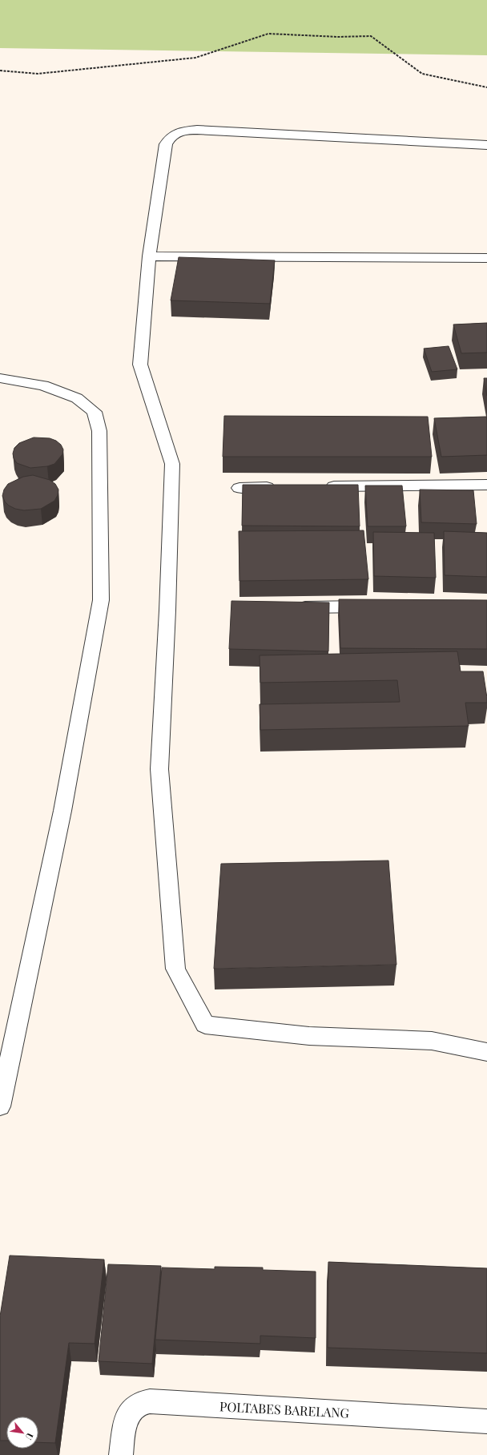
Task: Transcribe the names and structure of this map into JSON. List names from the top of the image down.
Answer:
{
  "streets": {
    "street": ["POLTABES BARELANG"]
  },
  "north": "bottom right"
}
